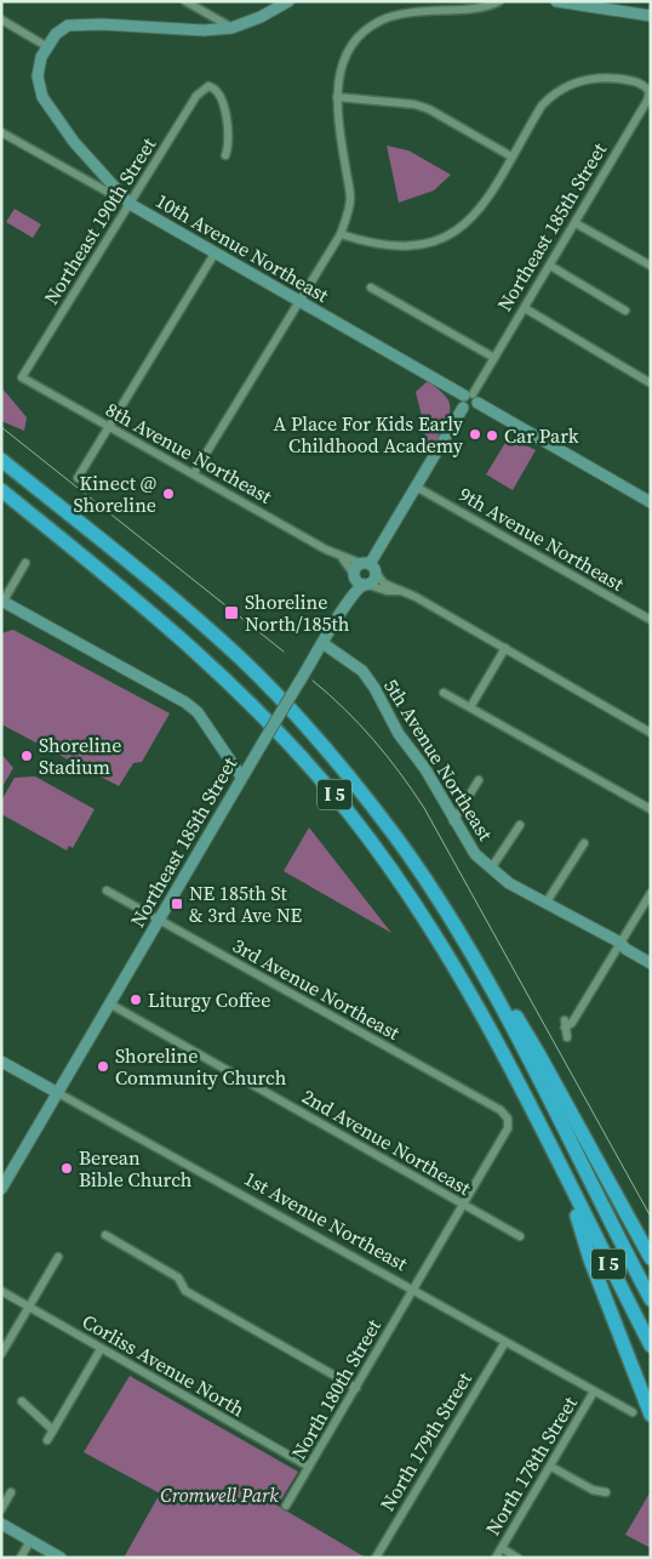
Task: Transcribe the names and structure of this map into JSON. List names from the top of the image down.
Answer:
{
  "streets": {
    "highway": ["I 5"],
    "main road": [
      "Northeast 185th Street",
      "10th Avenue Northeast",
      "5th Avenue Northeast",
      "1st Avenue Northeast"
    ],
    "street": [
      "Northeast 190th Street",
      "8th Avenue Northeast",
      "9th Avenue Northeast",
      "3rd Avenue Northeast",
      "2nd Avenue Northeast",
      "Corliss Avenue North",
      "North 180th Street",
      "North 179th Street",
      "North 178th Street"
    ]
  },
  "crossings": [
    ["Northeast 190th Street", "10th Avenue Northeast"],
    ["Northeast 190th Street", "8th Avenue Northeast"],
    ["Northeast 185th Street", "10th Avenue Northeast"],
    ["Northeast 185th Street", "8th Avenue Northeast"],
    ["Northeast 185th Street", "5th Avenue Northeast"],
    ["Northeast 185th Street", "3rd Avenue Northeast"],
    ["Northeast 185th Street", "2nd Avenue Northeast"],
    ["Northeast 185th Street", "1st Avenue Northeast"],
    ["3rd Avenue Northeast", "North 180th Street"],
    ["2nd Avenue Northeast", "North 180th Street"],
    ["1st Avenue Northeast", "North 180th Street"],
    ["1st Avenue Northeast", "North 179th Street"],
    ["1st Avenue Northeast", "North 178th Street"],
    ["Corliss Avenue North", "North 180th Street"]
  ],
  "parks": ["Cromwell Park"],
  "places": {
    "other": [
      "A Place For Kids Early Childhood Academy",
      "Car Park",
      "Kinect @ Shoreline",
      "Shoreline Stadium",
      "Liturgy Coffee",
      "Shoreline Community Church",
      "Berean Bible Church"
    ],
    "transit": ["Shoreline North/185th", "NE 185th St & 3rd Ave NE"]
  }
}
